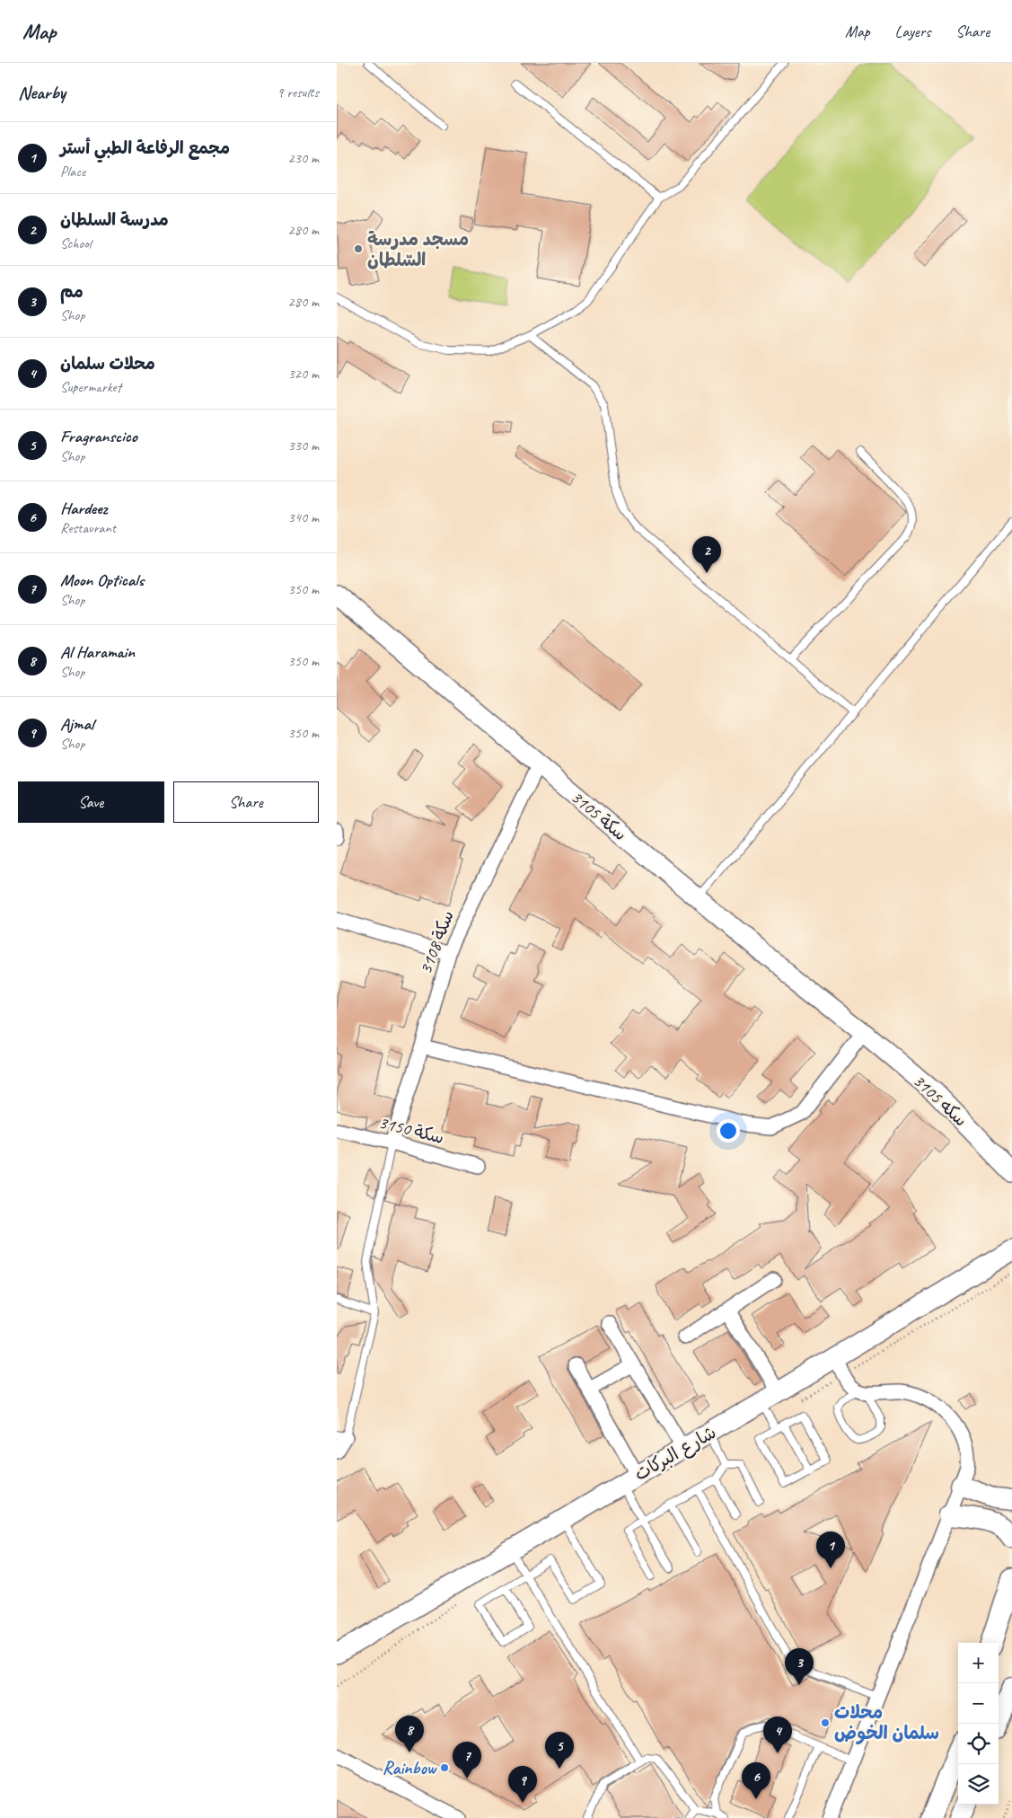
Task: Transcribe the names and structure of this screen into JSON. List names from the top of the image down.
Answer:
{
  "streets": {
    "street": [
      "سكة 3105",
      "سكة 3108",
      "سكه 3105",
      "سكة 3150",
      "شارع البركات"
    ]
  },
  "crossings": [
    ["سكة 3105", "سكة 3108"],
    ["سكة 3105", "سكه 3105"],
    ["سكة 3108", "سكة 3150"]
  ],
  "places": ["مسجد مدرسة السّلطان", "محلات سلمان الخوض", "Rainbow"],
  "page": {
    "header": "Map",
    "nav": ["Map", "Layers", "Share"],
    "heading": ["Nearby", "9 results"],
    "list": [
      {
        "mark": "1",
        "name": "مجمع الرفاعة الطبي أستر",
        "note": "Place",
        "value": "230 m"
      },
      {
        "mark": "2",
        "name": "مدرسة السلطان",
        "note": "School",
        "value": "280 m"
      },
      {
        "mark": "3",
        "name": "مم",
        "note": "Shop",
        "value": "280 m"
      },
      {
        "mark": "4",
        "name": "محلات سلمان",
        "note": "Supermarket",
        "value": "320 m"
      },
      {
        "mark": "5",
        "name": "Fragranscico",
        "note": "Shop",
        "value": "330 m"
      },
      {
        "mark": "6",
        "name": "Hardeez",
        "note": "Restaurant",
        "value": "340 m"
      },
      {
        "mark": "7",
        "name": "Moon Opticals",
        "note": "Shop",
        "value": "350 m"
      },
      {
        "mark": "8",
        "name": "Al Haramain",
        "note": "Shop",
        "value": "350 m"
      },
      {
        "mark": "9",
        "name": "Ajmal",
        "note": "Shop",
        "value": "350 m"
      }
    ],
    "pins": [
      "2",
      "1",
      "3",
      "8",
      "4",
      "5",
      "7",
      "6",
      "9"
    ],
    "buttons": ["Save", "Share"],
    "map_buttons": ["+", "−"]
  }
}
